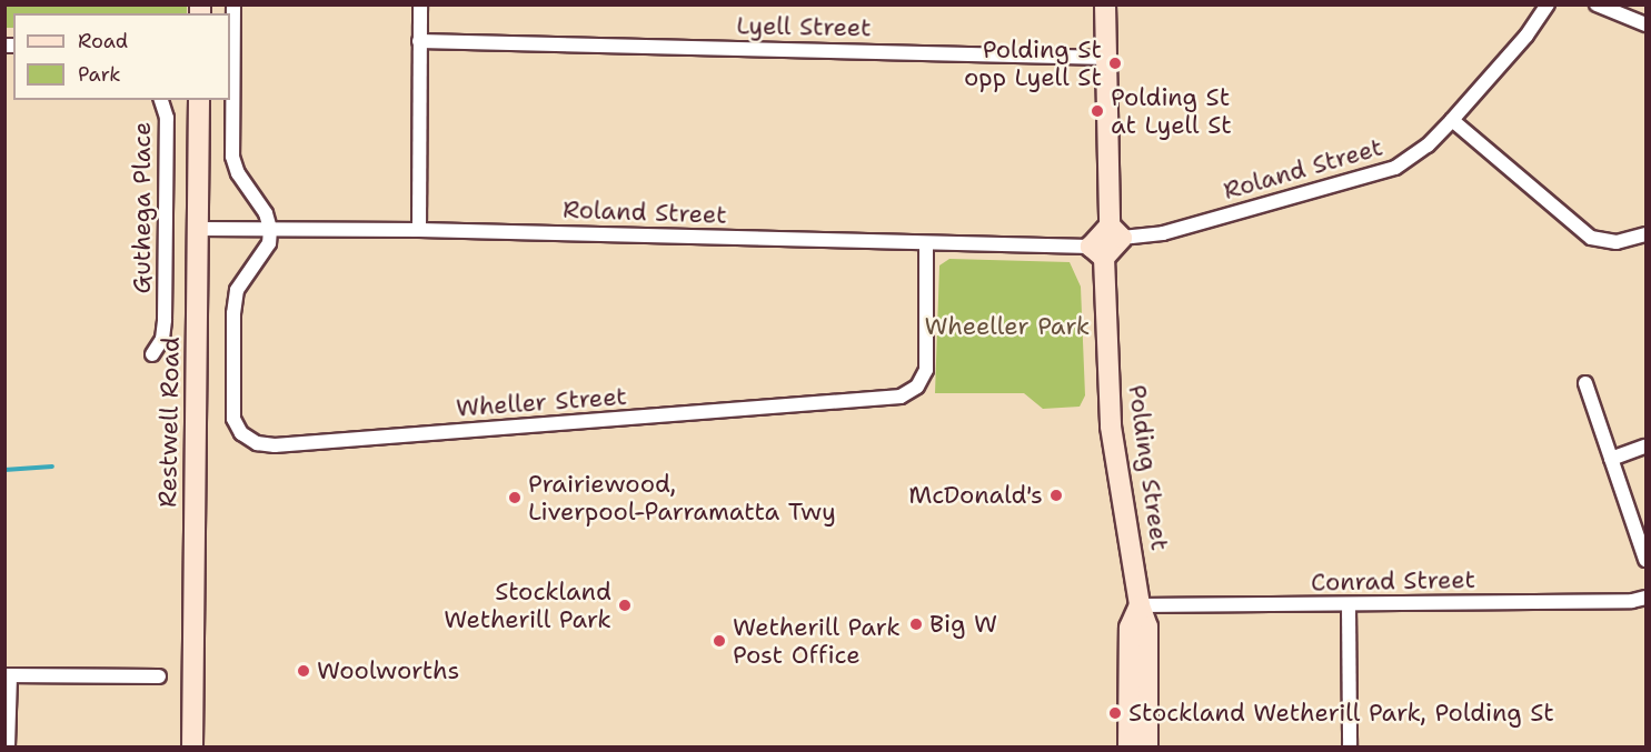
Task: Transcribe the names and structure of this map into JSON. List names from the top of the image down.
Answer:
{
  "streets": {
    "main road": ["Restwell Road", "Polding Street"],
    "street": [
      "Lyell Street",
      "Roland Street",
      "Guthega Place",
      "Wheller Street",
      "Conrad Street"
    ]
  },
  "crossings": [
    ["Roland Street", "Wheller Street"],
    ["Roland Street", "Restwell Road"],
    ["Roland Street", "Polding Street"],
    ["Polding Street", "Conrad Street"]
  ],
  "parks": ["Wheeller Park"],
  "places": [
    "Polding St opp Lyell St",
    "Polding St at Lyell St",
    "McDonald's",
    "Prairiewood, Liverpool-Parramatta Twy",
    "Stockland Wetherill Park",
    "Big W",
    "Wetherill Park Post Office",
    "Woolworths",
    "Stockland Wetherill Park, Polding St"
  ],
  "legend": ["Road", "Park"]
}
